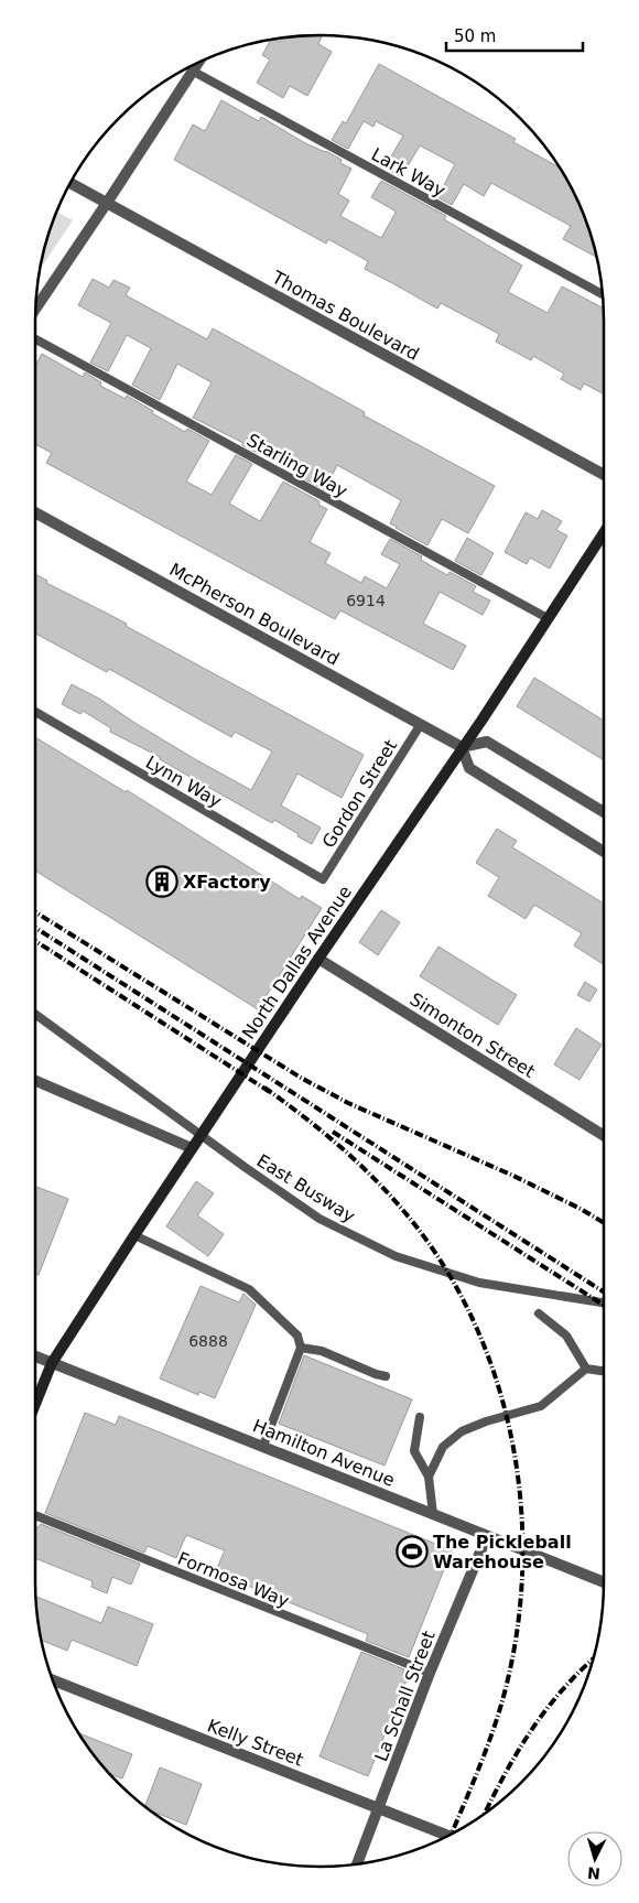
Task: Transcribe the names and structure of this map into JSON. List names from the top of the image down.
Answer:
{
  "streets": {
    "main road": ["North Dallas Avenue"],
    "street": [
      "Thomas Boulevard",
      "McPherson Boulevard",
      "Simonton Street",
      "Hamilton Avenue",
      "La Schall Street",
      "Kelly Street"
    ],
    "lane": [
      "Lark Way",
      "Starling Way",
      "Lynn Way",
      "Gordon Street",
      "East Busway",
      "Formosa Way"
    ]
  },
  "crossings": [
    ["Starling Way", "North Dallas Avenue"],
    ["McPherson Boulevard", "Gordon Street"],
    ["McPherson Boulevard", "North Dallas Avenue"],
    ["Lynn Way", "Gordon Street"],
    ["North Dallas Avenue", "Simonton Street"],
    ["North Dallas Avenue", "Hamilton Avenue"],
    ["Hamilton Avenue", "La Schall Street"],
    ["Formosa Way", "La Schall Street"],
    ["La Schall Street", "Kelly Street"]
  ],
  "places": {
    "building": ["XFactory"],
    "sports": ["The Pickleball Warehouse"]
  },
  "house_numbers": ["6914", "6888"],
  "scale_bar": "50 m",
  "north": "bottom"
}
